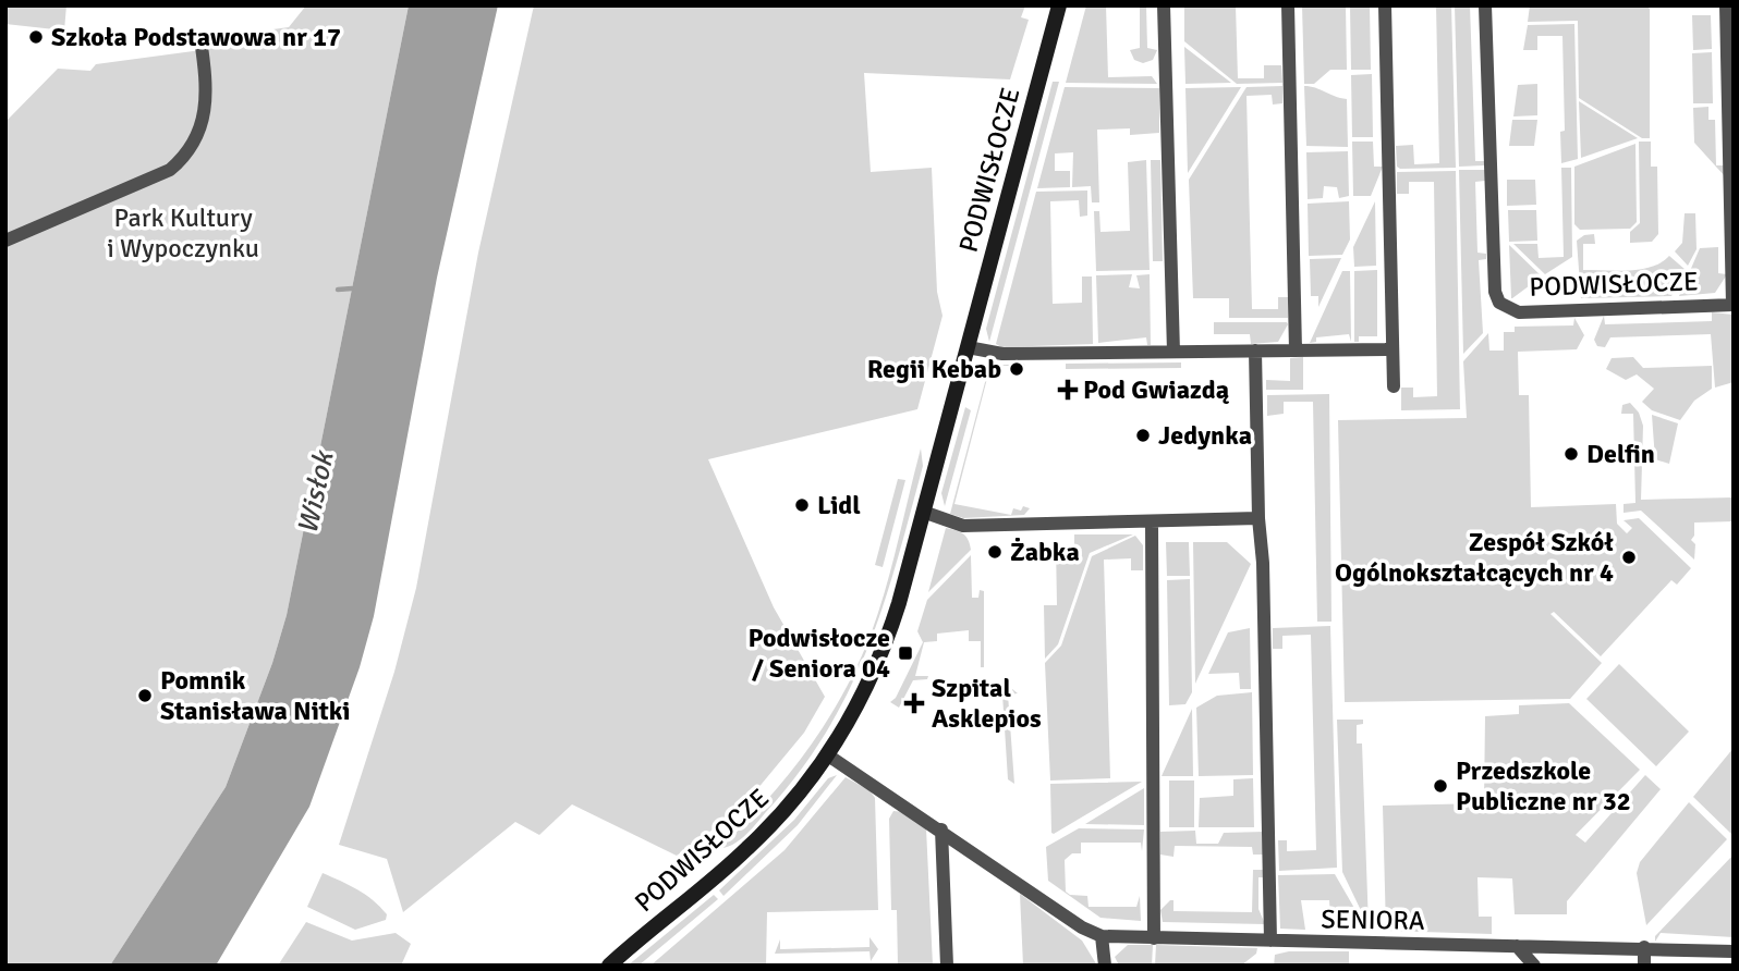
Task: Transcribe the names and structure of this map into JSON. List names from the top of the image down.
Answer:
{
  "streets": {
    "street": ["PODWISŁOCZE", "SENIORA"]
  },
  "crossings": [
    ["PODWISŁOCZE", "SENIORA"]
  ],
  "water": ["Wisłok"],
  "parks": ["Park Kultury i Wypoczynku"],
  "places": {
    "other": [
      "Szkoła Podstawowa nr 17",
      "Regii Kebab",
      "Jedynka",
      "Delfin",
      "Lidl",
      "Żabka",
      "Zespół Szkół Ogólnokształcących nr 4",
      "Pomnik Stanisława Nitki",
      "Przedszkole Publiczne nr 32"
    ],
    "health": ["Pod Gwiazdą", "Szpital Asklepios"],
    "transit": ["Podwisłocze / Seniora 04"]
  }
}
